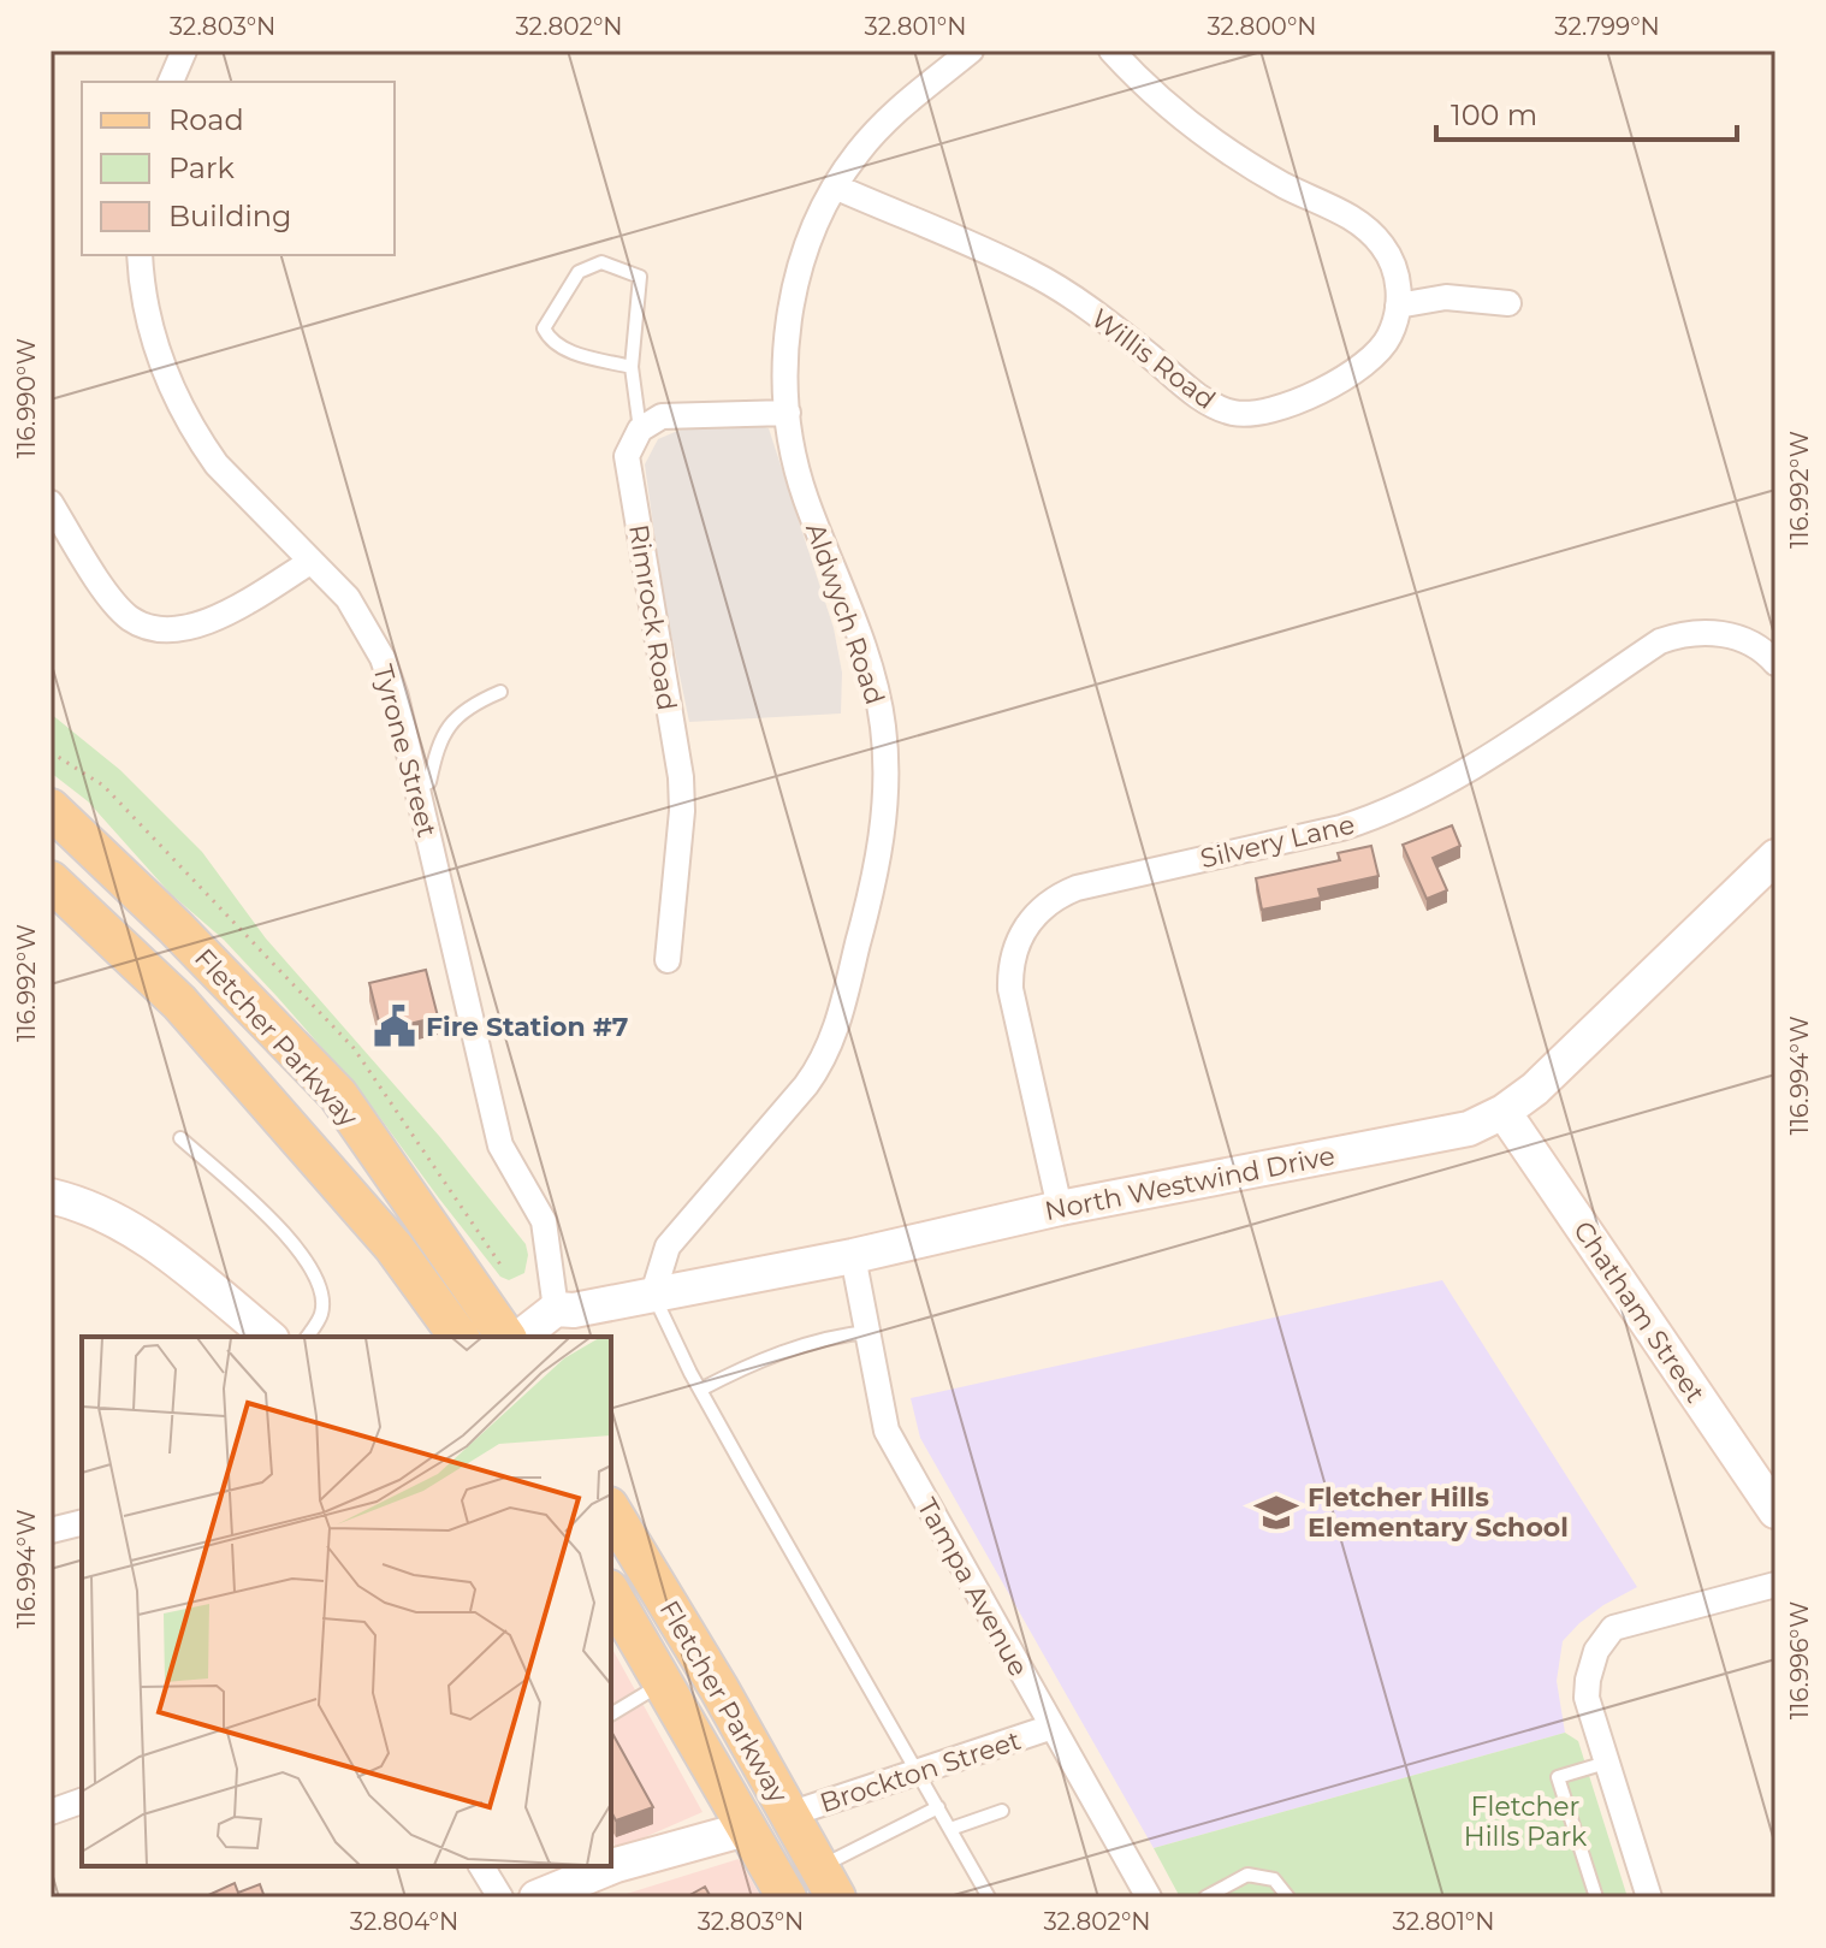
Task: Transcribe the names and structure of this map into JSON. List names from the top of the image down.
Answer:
{
  "streets": {
    "main road": ["Fletcher Parkway"],
    "street": [
      "Willis Road",
      "Aldwych Road",
      "Rimrock Road",
      "Tyrone Street",
      "Silvery Lane",
      "North Westwind Drive",
      "Chatham Street",
      "Tampa Avenue",
      "Brockton Street"
    ]
  },
  "crossings": [
    ["Willis Road", "Aldwych Road"],
    ["Aldwych Road", "North Westwind Drive"],
    ["Tyrone Street", "North Westwind Drive"],
    ["Silvery Lane", "North Westwind Drive"],
    ["Fletcher Parkway", "Brockton Street"],
    ["North Westwind Drive", "Chatham Street"],
    ["North Westwind Drive", "Tampa Avenue"],
    ["Tampa Avenue", "Brockton Street"]
  ],
  "parks": ["Fletcher Hills Park"],
  "places": {
    "public building": ["Fire Station #7"],
    "school or university": ["Fletcher Hills Elementary School"]
  },
  "legend": ["Road", "Park", "Building"],
  "scale_bar": "100 m",
  "coordinates": [
    "32.803°N",
    "32.802°N",
    "32.801°N",
    "32.800°N",
    "32.799°N",
    "116.990°W",
    "116.992°W",
    "116.994°W",
    "116.996°W",
    "32.804°N"
  ]
}
